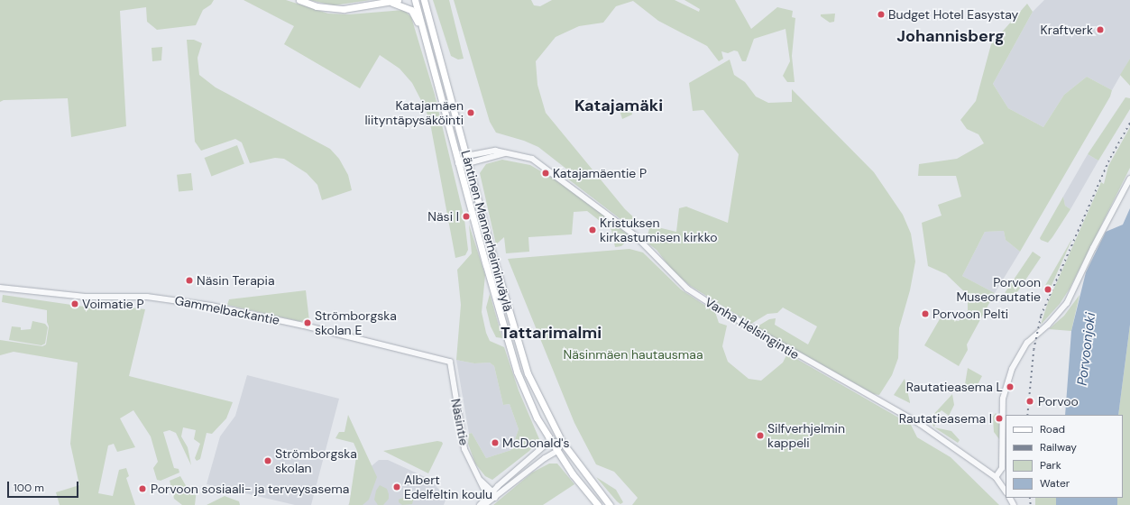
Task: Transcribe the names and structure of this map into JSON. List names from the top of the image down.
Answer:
{
  "streets": {
    "main road": ["Läntinen Mannerheiminväylä"],
    "street": ["Gammelbackantie", "Vanha Helsingintie", "Näsintie"]
  },
  "crossings": [
    ["Läntinen Mannerheiminväylä", "Vanha Helsingintie"],
    ["Gammelbackantie", "Näsintie"]
  ],
  "districts": ["Johannisberg", "Katajamäki", "Tattarimalmi"],
  "water": ["Porvoonjoki"],
  "parks": ["Näsinmäen hautausmaa"],
  "places": [
    "Budget Hotel Easystay",
    "Kraftverk",
    "Katajamäen liityntäpysäköinti",
    "Katajamäentie P",
    "Näsi I",
    "Kristuksen kirkastumisen kirkko",
    "Näsin Terapia",
    "Porvoon Museorautatie",
    "Voimatie P",
    "Porvoon Pelti",
    "Strömborgska skolan E",
    "Rautatieasema L",
    "Porvoo",
    "Rautatieasema I",
    "Silfverhjelmin kappeli",
    "McDonald's",
    "Strömborgska skolan",
    "Albert Edelfeltin koulu",
    "Porvoon sosiaali- ja terveysasema"
  ],
  "legend": [
    "Road",
    "Railway",
    "Park",
    "Water"
  ],
  "scale_bar": "100 m"
}
